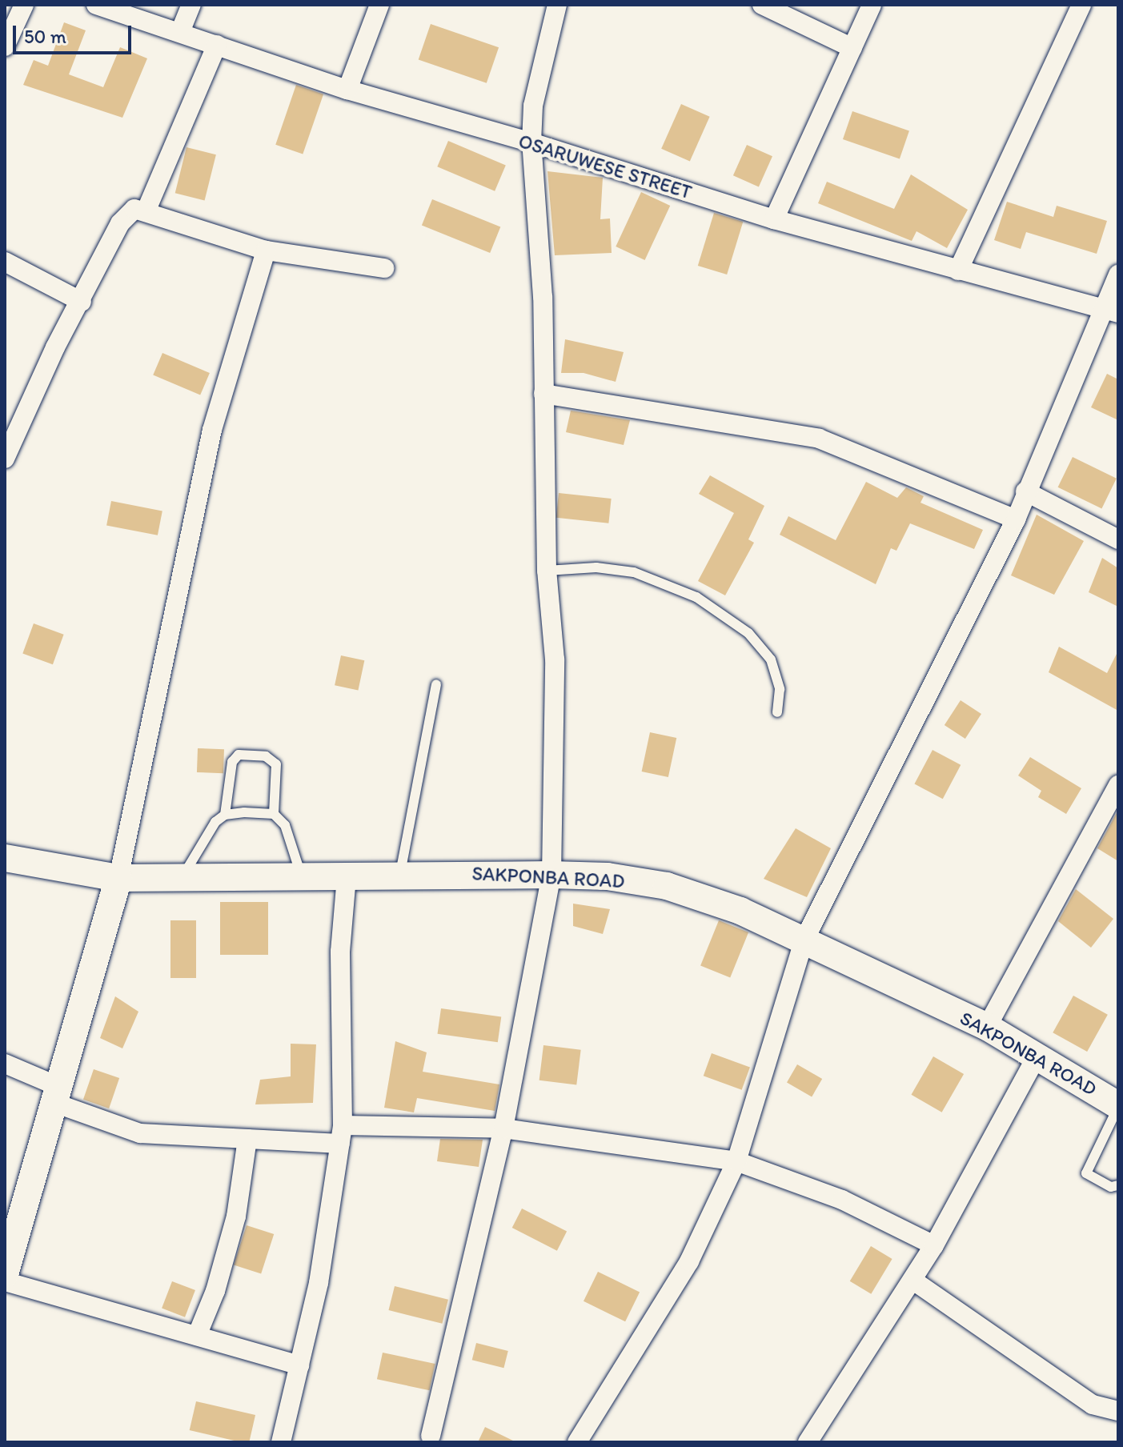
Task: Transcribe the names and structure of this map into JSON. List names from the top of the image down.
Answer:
{
  "streets": {
    "main road": ["SAKPONBA ROAD"],
    "street": ["OSARUWESE STREET"]
  },
  "scale_bar": "50 m"
}
